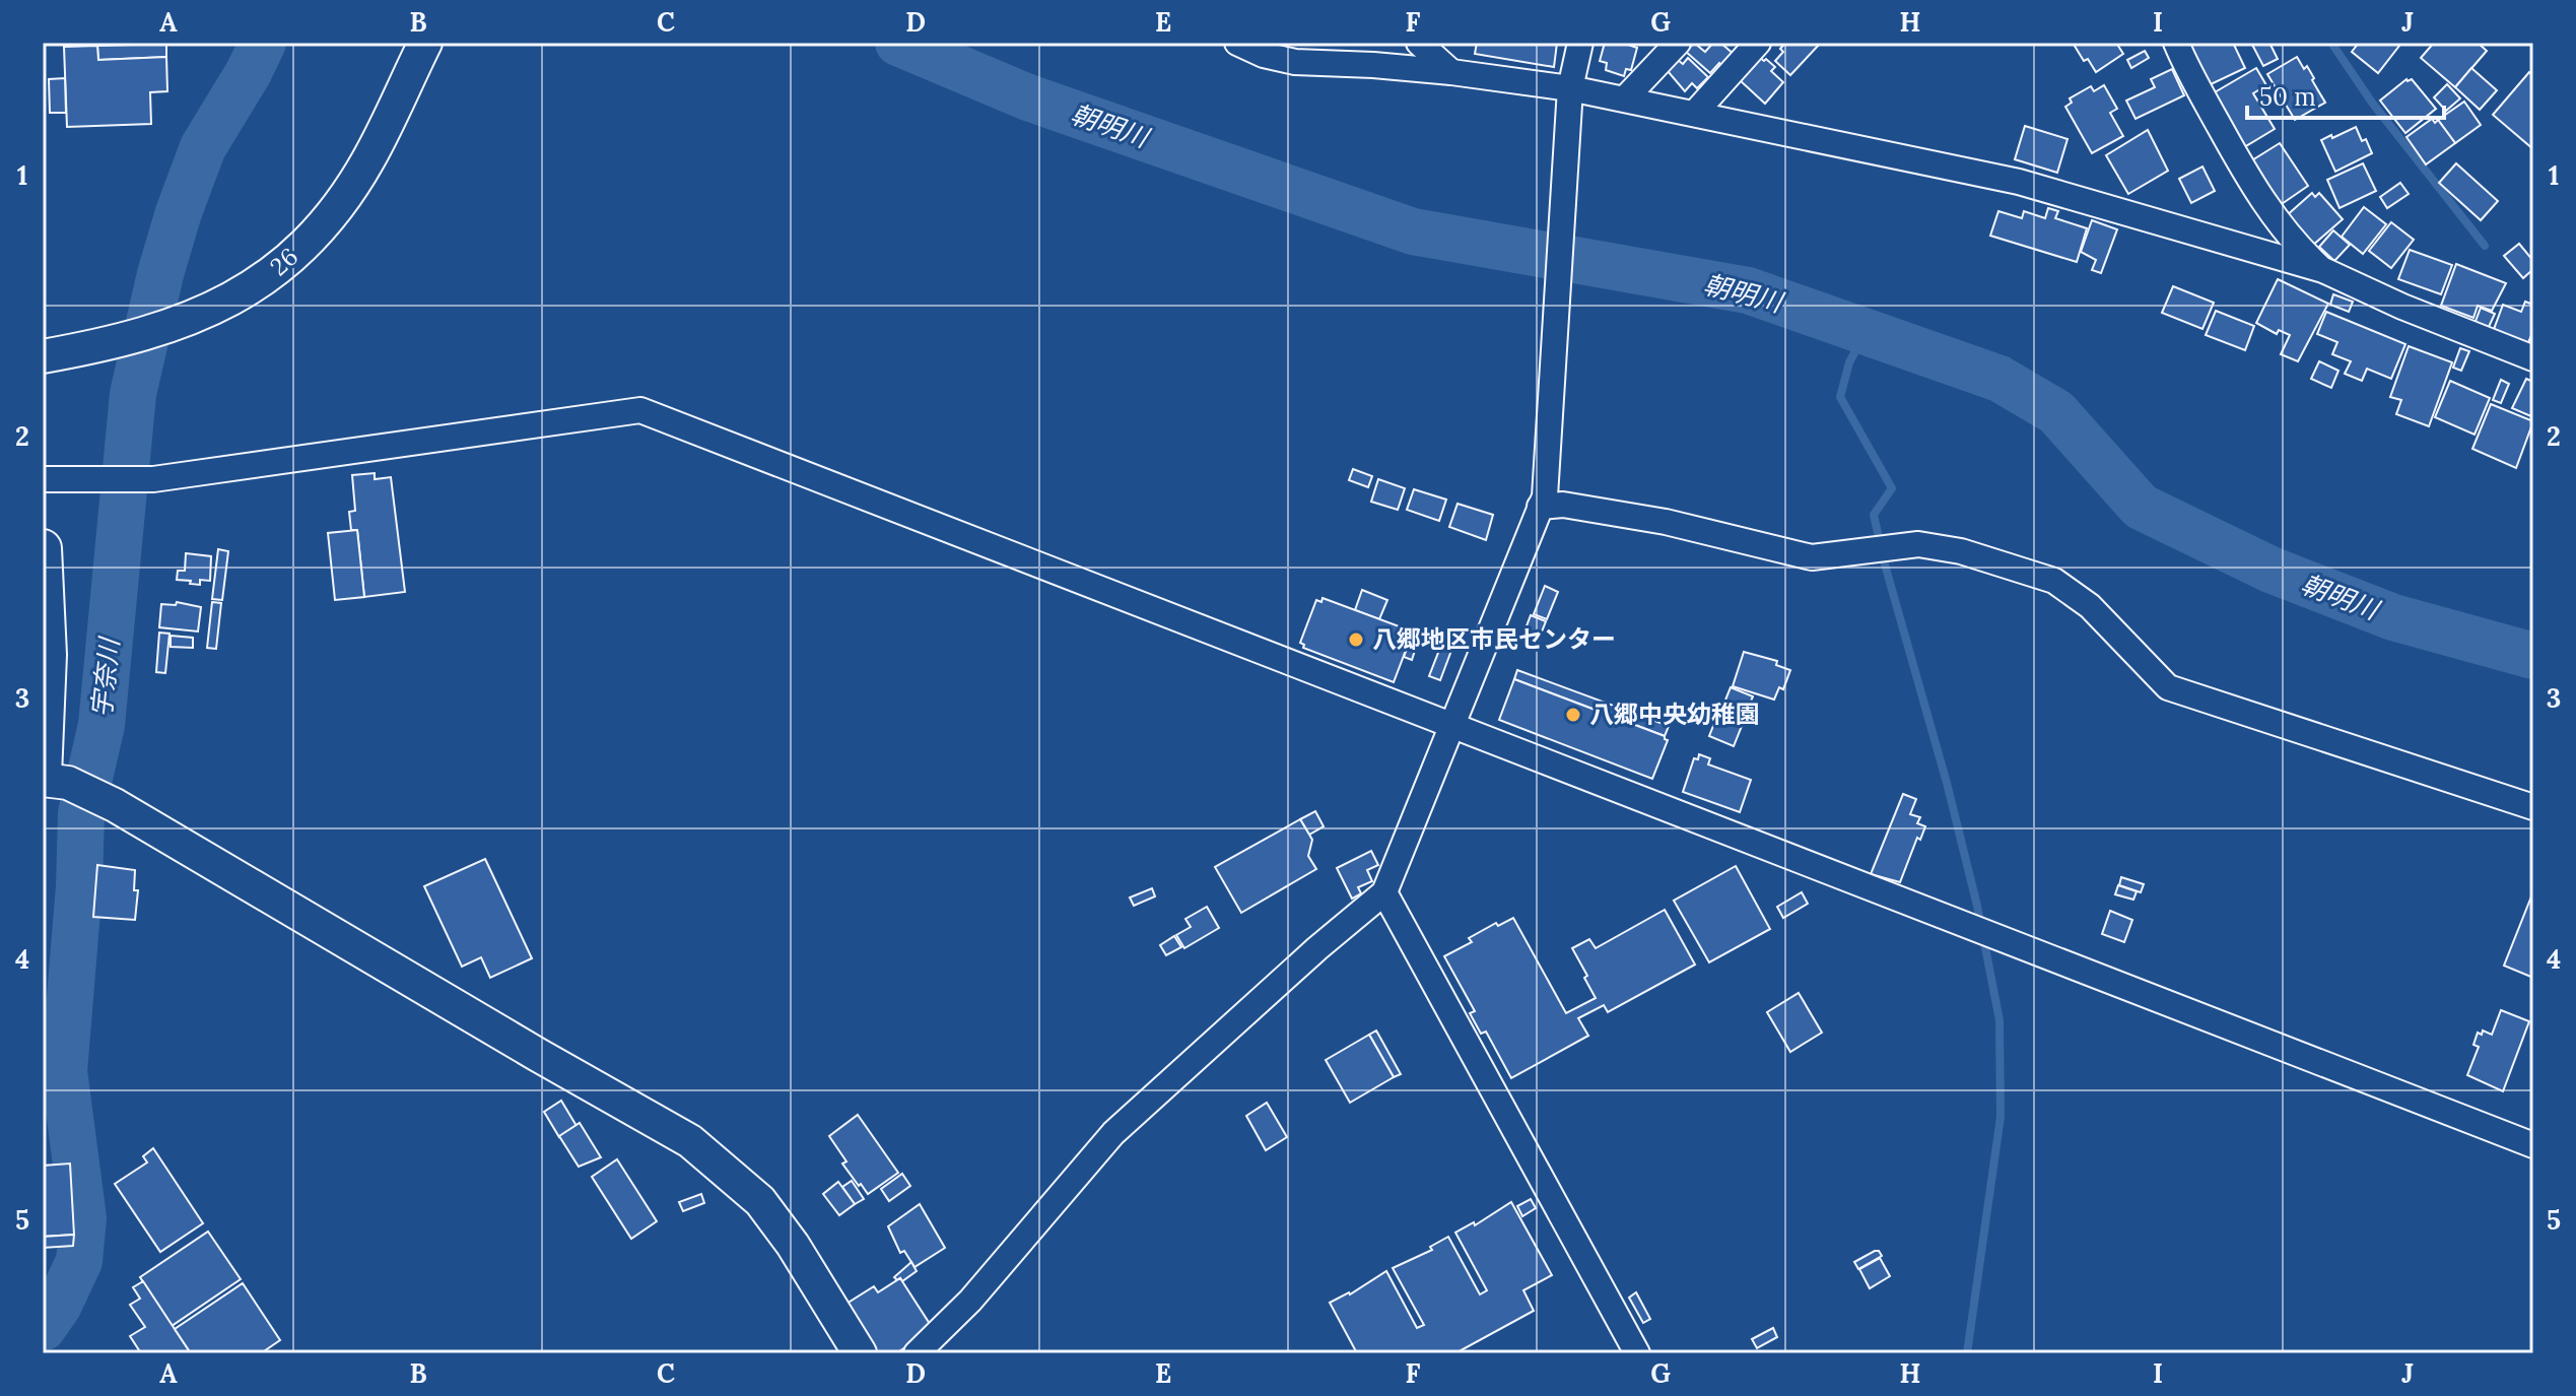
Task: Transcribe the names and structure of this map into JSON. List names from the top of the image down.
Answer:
{
  "streets": {
    "street": ["26"]
  },
  "water": ["朝明川", "宇奈川"],
  "places": ["八郷地区市民センター", "八郷中央幼稚園"],
  "scale_bar": "50 m",
  "grid": {
    "columns": [
      "A",
      "B",
      "C",
      "D",
      "E",
      "F",
      "G",
      "H",
      "I",
      "J"
    ],
    "rows": [
      "1",
      "2",
      "3",
      "4",
      "5"
    ]
  }
}
